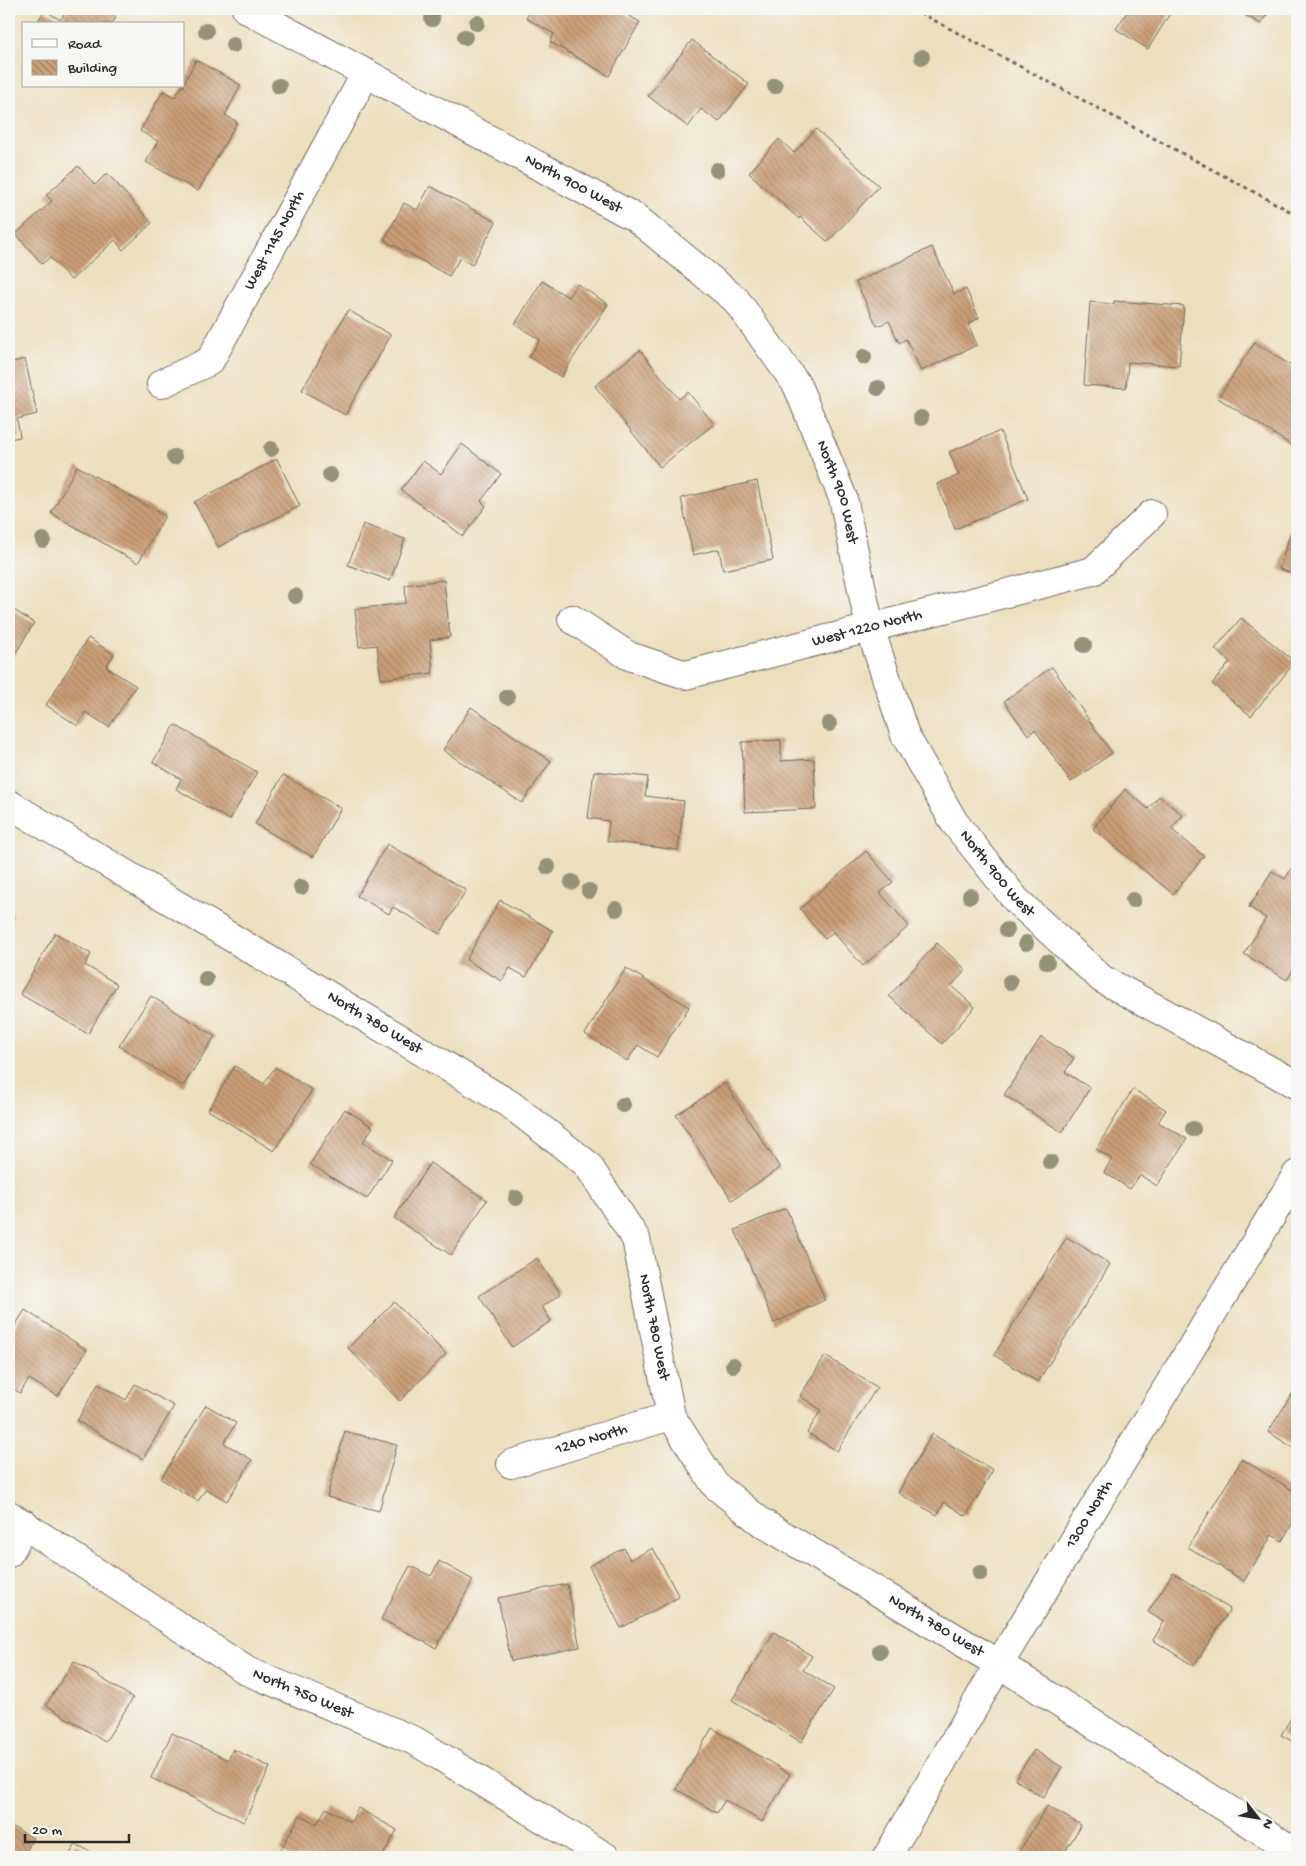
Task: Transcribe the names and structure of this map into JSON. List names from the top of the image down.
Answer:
{
  "streets": {
    "street": [
      "North 900 West",
      "West 1145 North",
      "West 1220 North",
      "North 780 West",
      "1240 North",
      "1300 North",
      "North 750 West"
    ]
  },
  "crossings": [
    ["North 900 West", "West 1145 North"],
    ["North 900 West", "West 1220 North"],
    ["North 780 West", "1240 North"],
    ["North 780 West", "1300 North"]
  ],
  "legend": ["Road", "Building"],
  "scale_bar": "20 m",
  "north": "bottom right"
}
